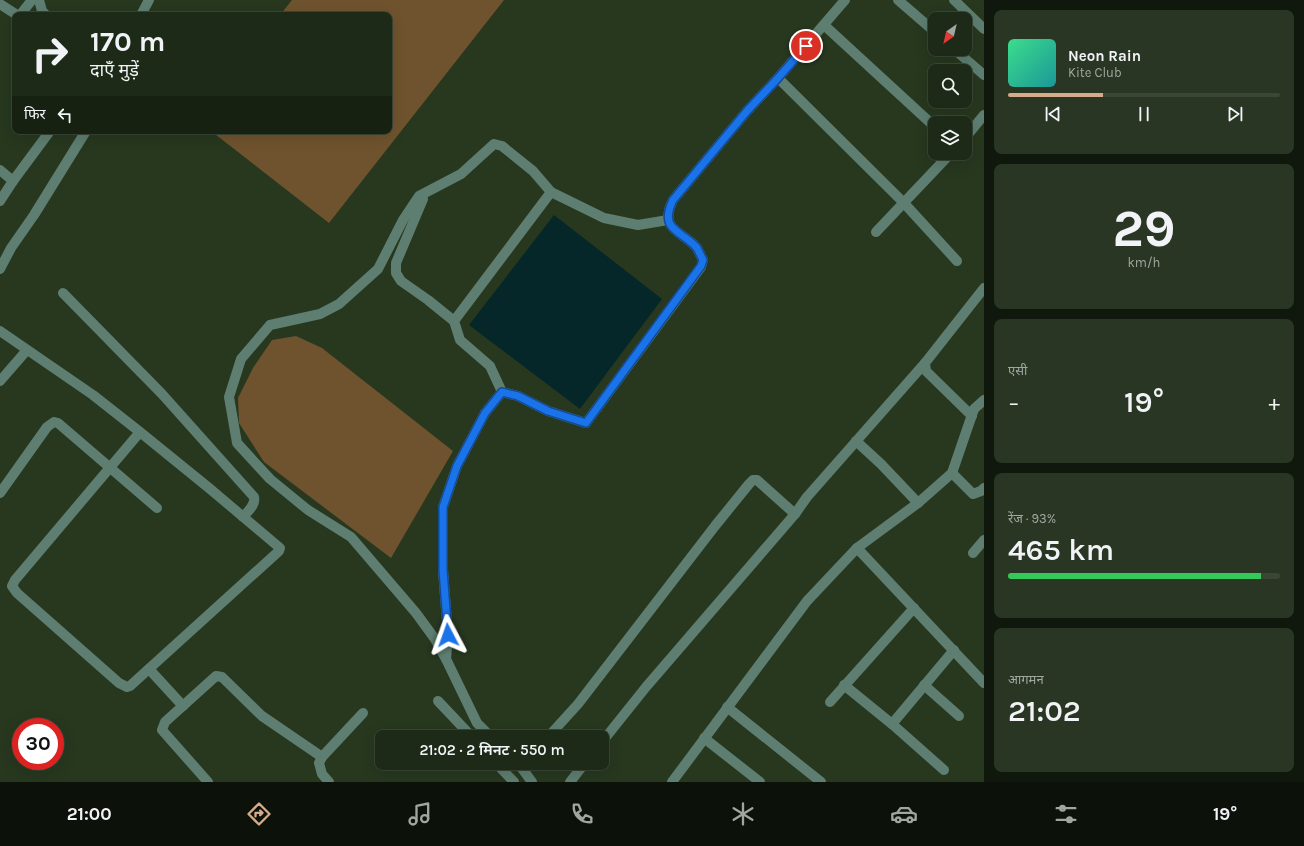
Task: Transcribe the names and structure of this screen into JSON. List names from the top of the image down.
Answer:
{
  "north": "bottom left",
  "page": {
    "turn": ["170 m", "दाएँ मुड़ें"],
    "song": ["Neon Rain", "Kite Club"],
    "then": "फिर",
    "tile": [
      ["29", "km/h"],
      "एसी",
      ["रेंज · 93%", "465 km"],
      ["आगमन", "21:02"]
    ],
    "heat": ["−", "19°", "+"],
    "limit": "30",
    "trip": "21:02 · 2 मिनट · 550 m",
    "tabs": ["21:00", "19°"]
  }
}
